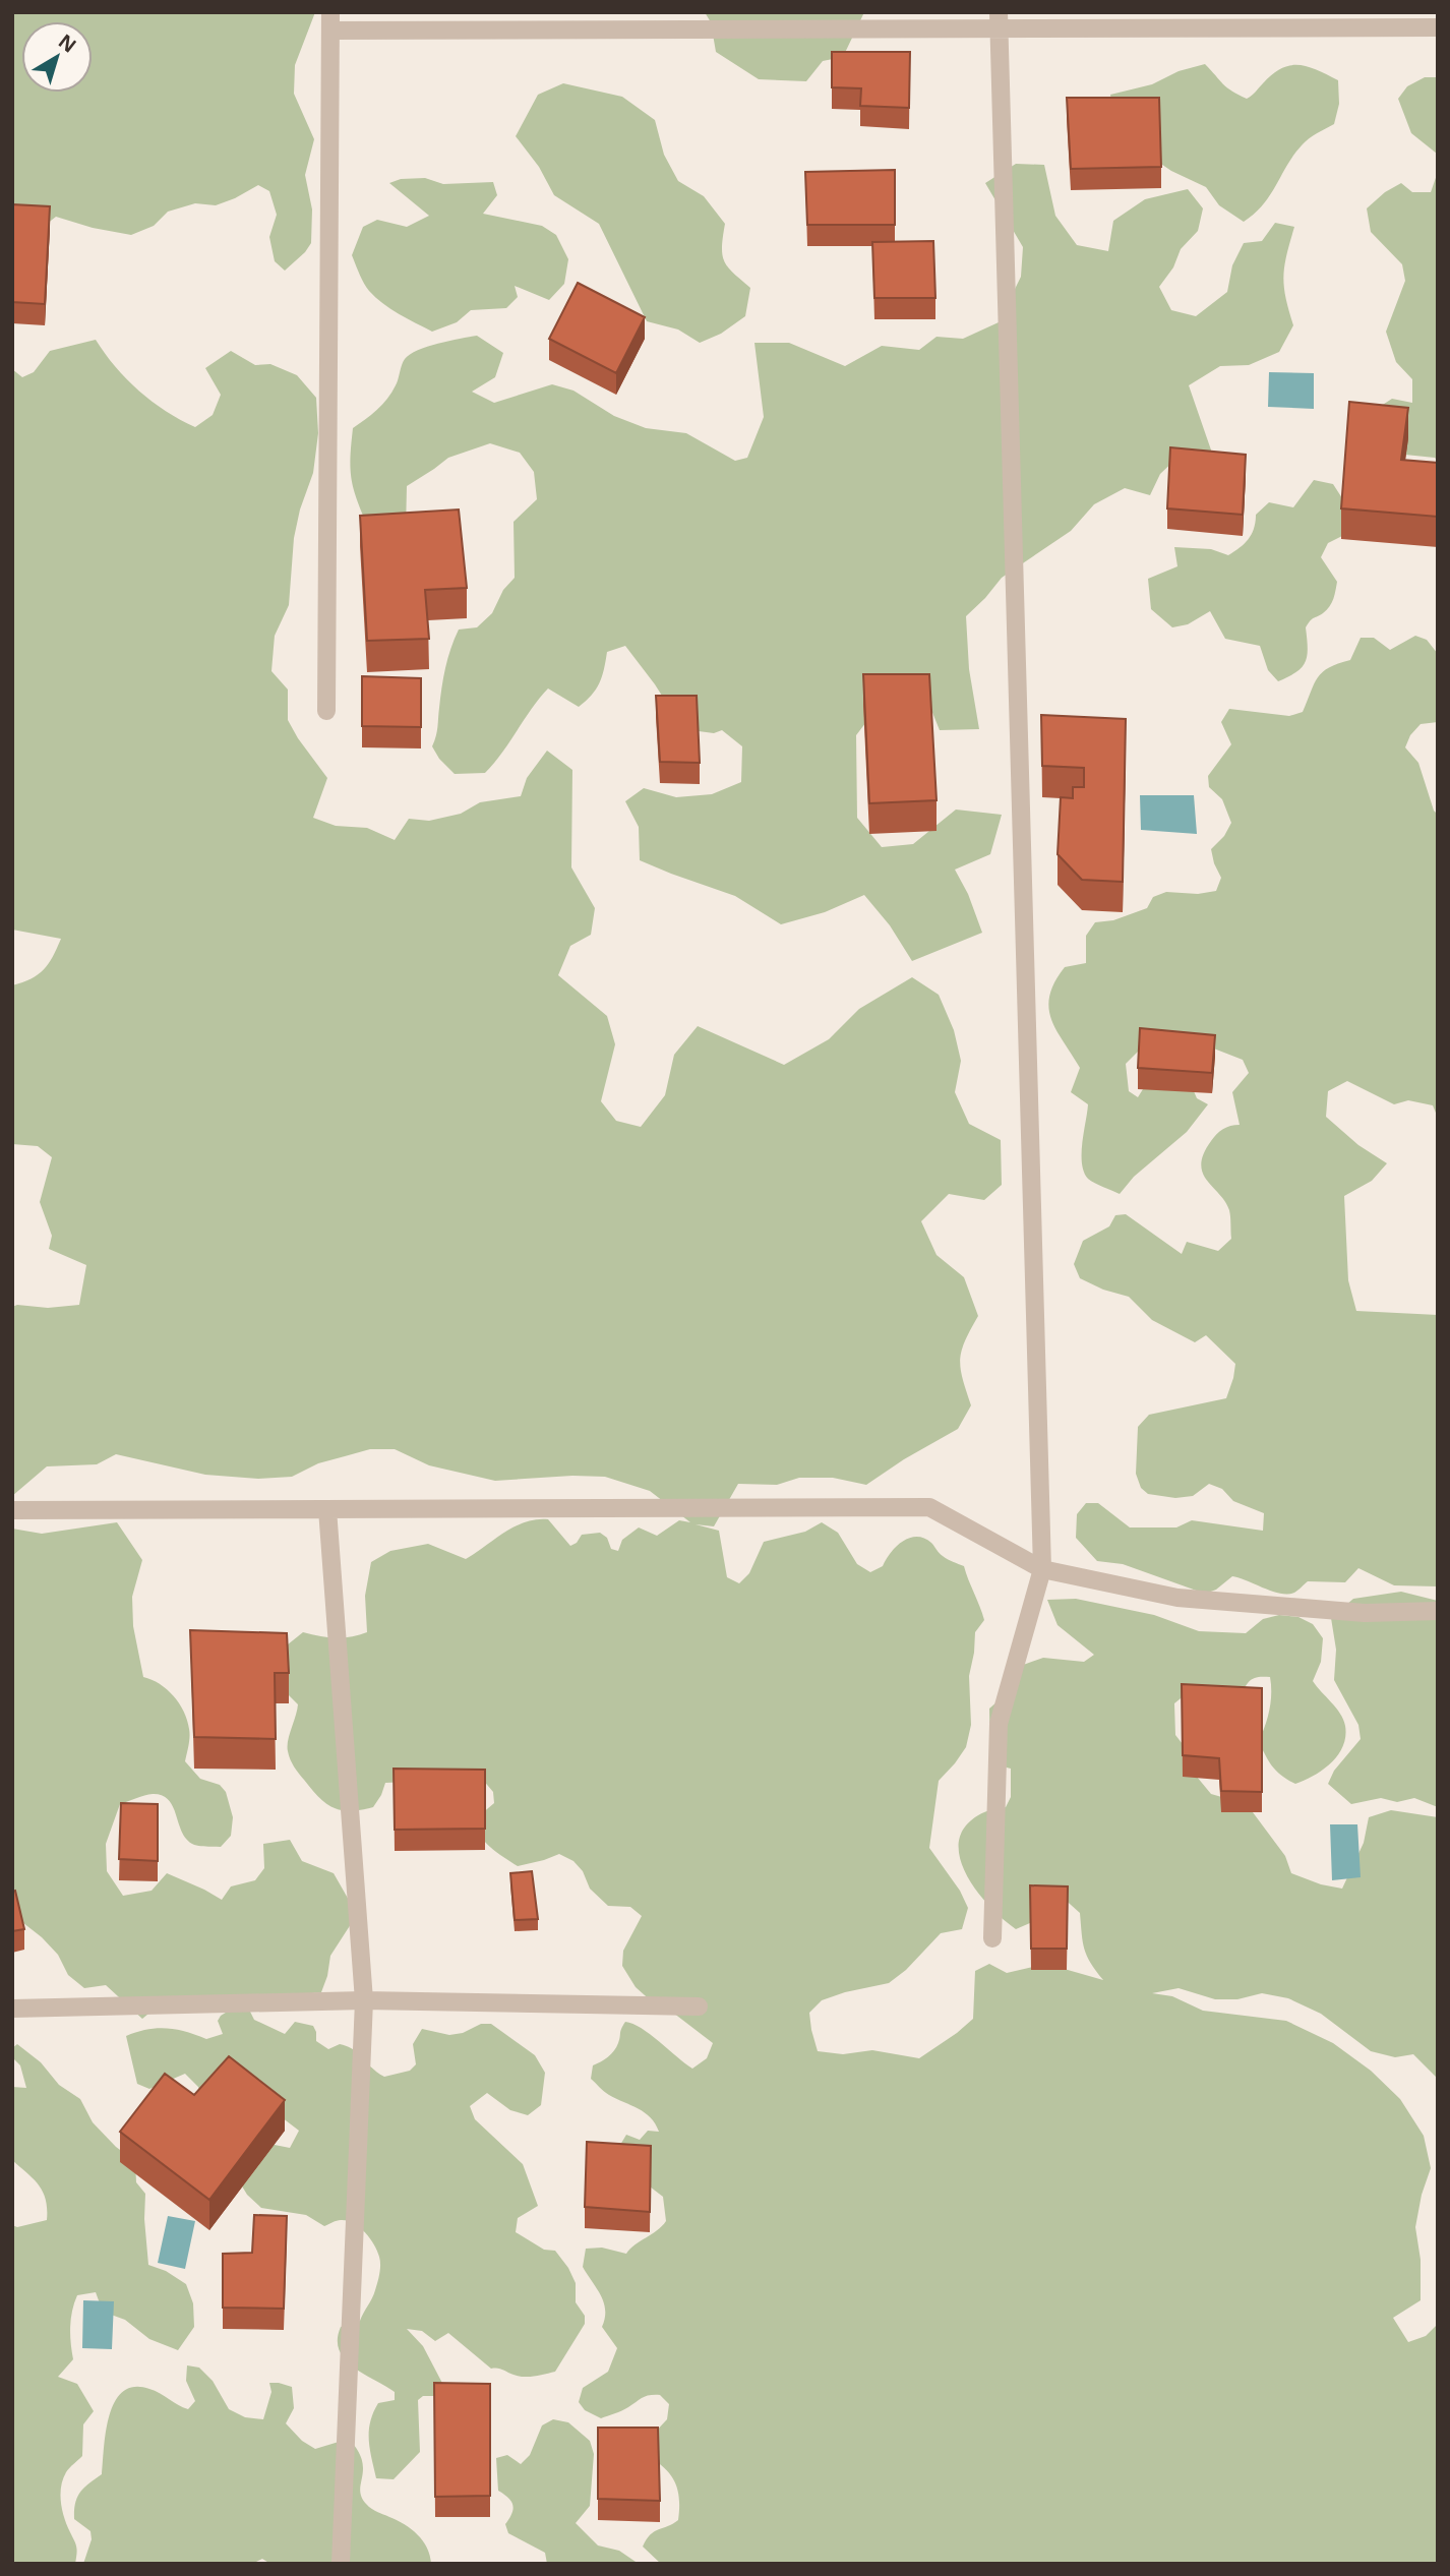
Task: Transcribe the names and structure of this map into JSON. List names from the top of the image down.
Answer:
{
  "north": "top right"
}
